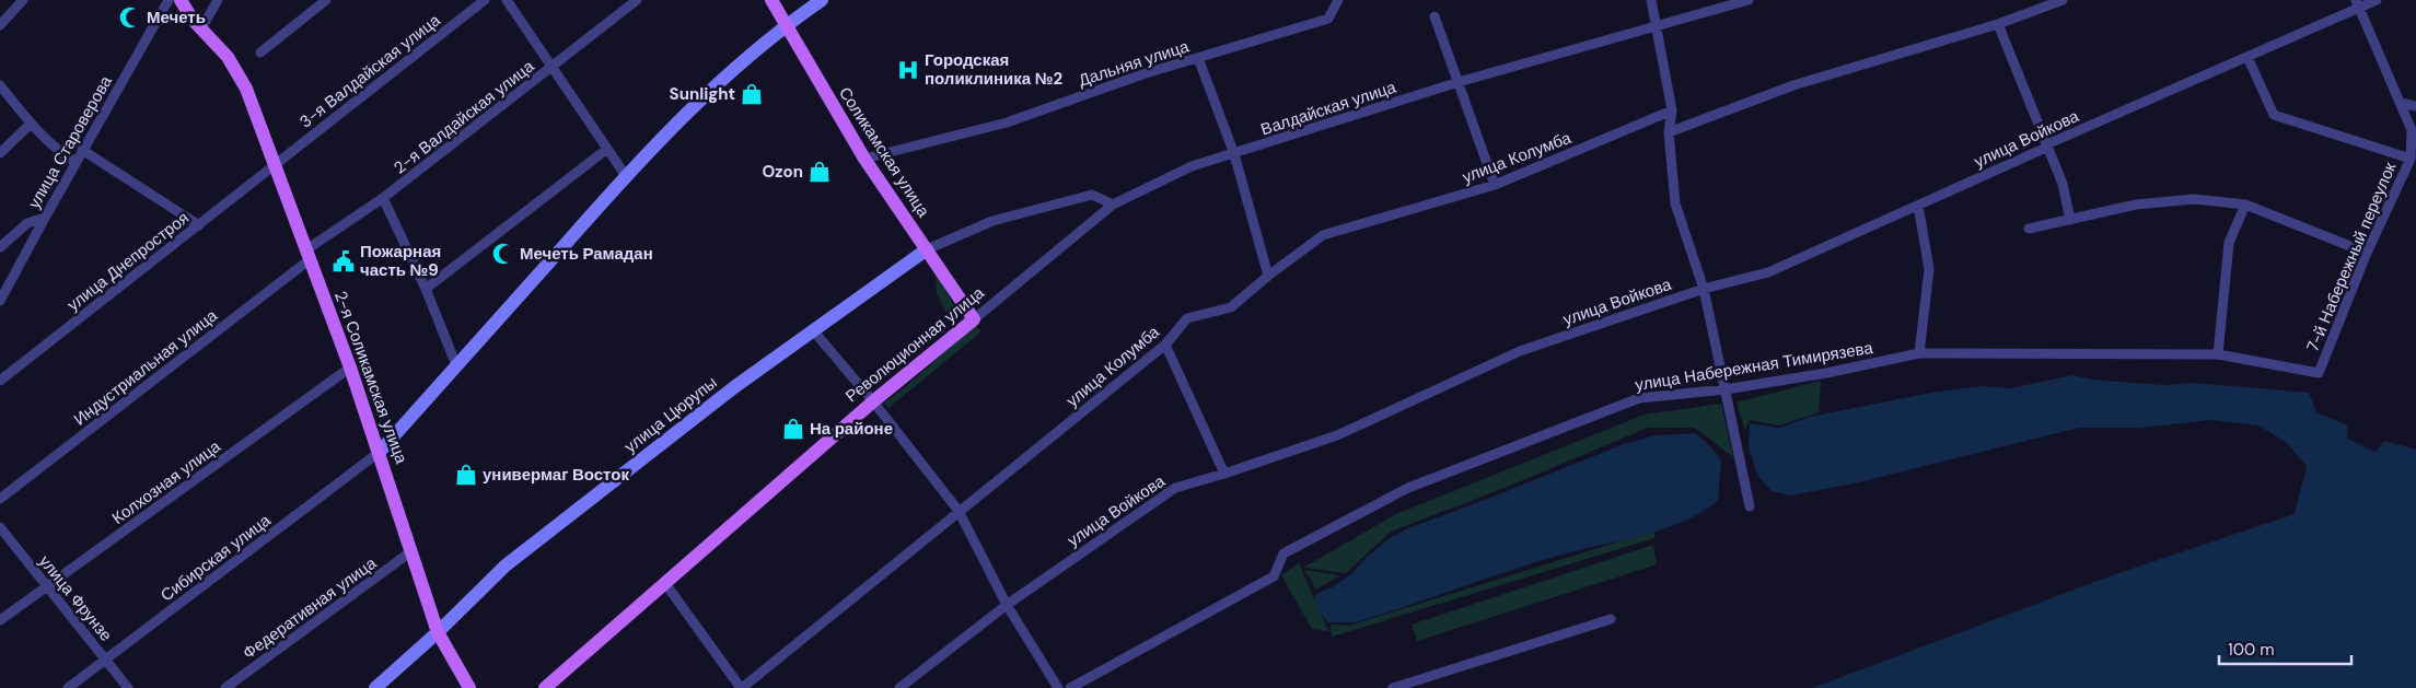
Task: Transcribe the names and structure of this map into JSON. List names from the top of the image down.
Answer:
{
  "streets": {
    "main road": ["Соликамская улица", "Революционная улица", "2-я Соликамская улица"],
    "street": [
      "Дальняя улица",
      "3-я Валдайская улица",
      "Валдайская улица",
      "2-я Валдайская улица",
      "улица Войкова",
      "улица Староверова",
      "улица Колумба",
      "7-й Набережный переулок",
      "улица Днепростроя",
      "улица Набережная Тимирязева",
      "Индустриальная улица",
      "улица Цюрупы",
      "Колхозная улица",
      "Сибирская улица",
      "улица Фрунзе",
      "Федеративная улица"
    ]
  },
  "crossings": [
    ["Дальняя улица", "Соликамская улица"],
    ["3-я Валдайская улица", "улица Днепростроя"],
    ["3-я Валдайская улица", "2-я Соликамская улица"],
    ["Валдайская улица", "Революционная улица"],
    ["2-я Валдайская улица", "Индустриальная улица"],
    ["2-я Валдайская улица", "2-я Соликамская улица"],
    ["улица Войкова", "7-й Набережный переулок"],
    ["Соликамская улица", "Революционная улица"],
    ["Соликамская улица", "улица Цюрупы"],
    ["7-й Набережный переулок", "улица Набережная Тимирязева"],
    ["улица Днепростроя", "2-я Соликамская улица"],
    ["Индустриальная улица", "2-я Соликамская улица"],
    ["2-я Соликамская улица", "улица Цюрупы"],
    ["2-я Соликамская улица", "Колхозная улица"],
    ["2-я Соликамская улица", "Сибирская улица"],
    ["2-я Соликамская улица", "Федеративная улица"],
    ["Колхозная улица", "улица Фрунзе"],
    ["Сибирская улица", "улица Фрунзе"]
  ],
  "places": {
    "mosque": ["Мечеть", "Мечеть Рамадан"],
    "hospital": ["Городская поликлиника №2"],
    "shop": [
      "Sunlight",
      "Ozon",
      "На районе",
      "универмаг Восток"
    ],
    "public building": ["Пожарная часть №9"]
  },
  "scale_bar": "100 m"
}
